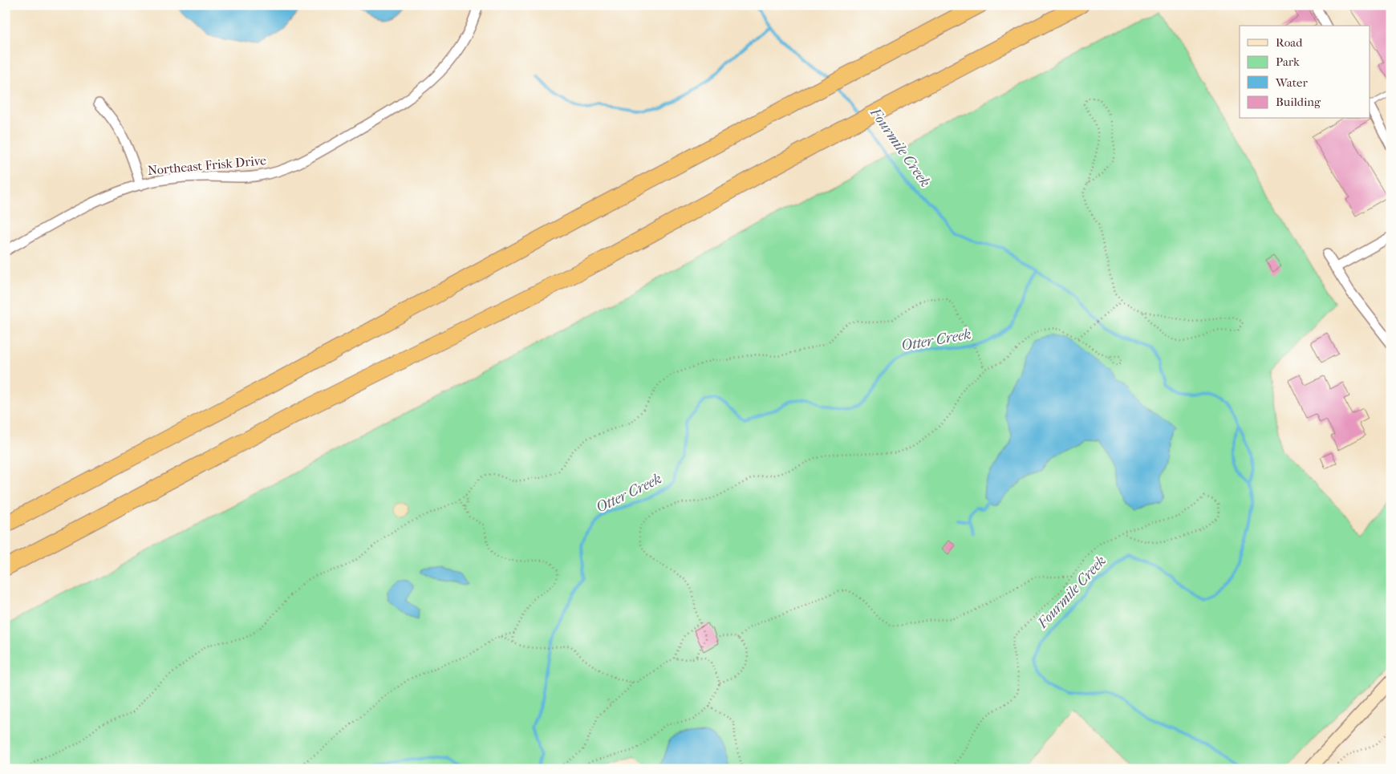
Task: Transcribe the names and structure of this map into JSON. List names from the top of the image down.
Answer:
{
  "streets": {
    "street": ["Northeast Frisk Drive"]
  },
  "water": ["Fourmile Creek", "Otter Creek"],
  "legend": [
    "Road",
    "Park",
    "Water",
    "Building"
  ]
}
